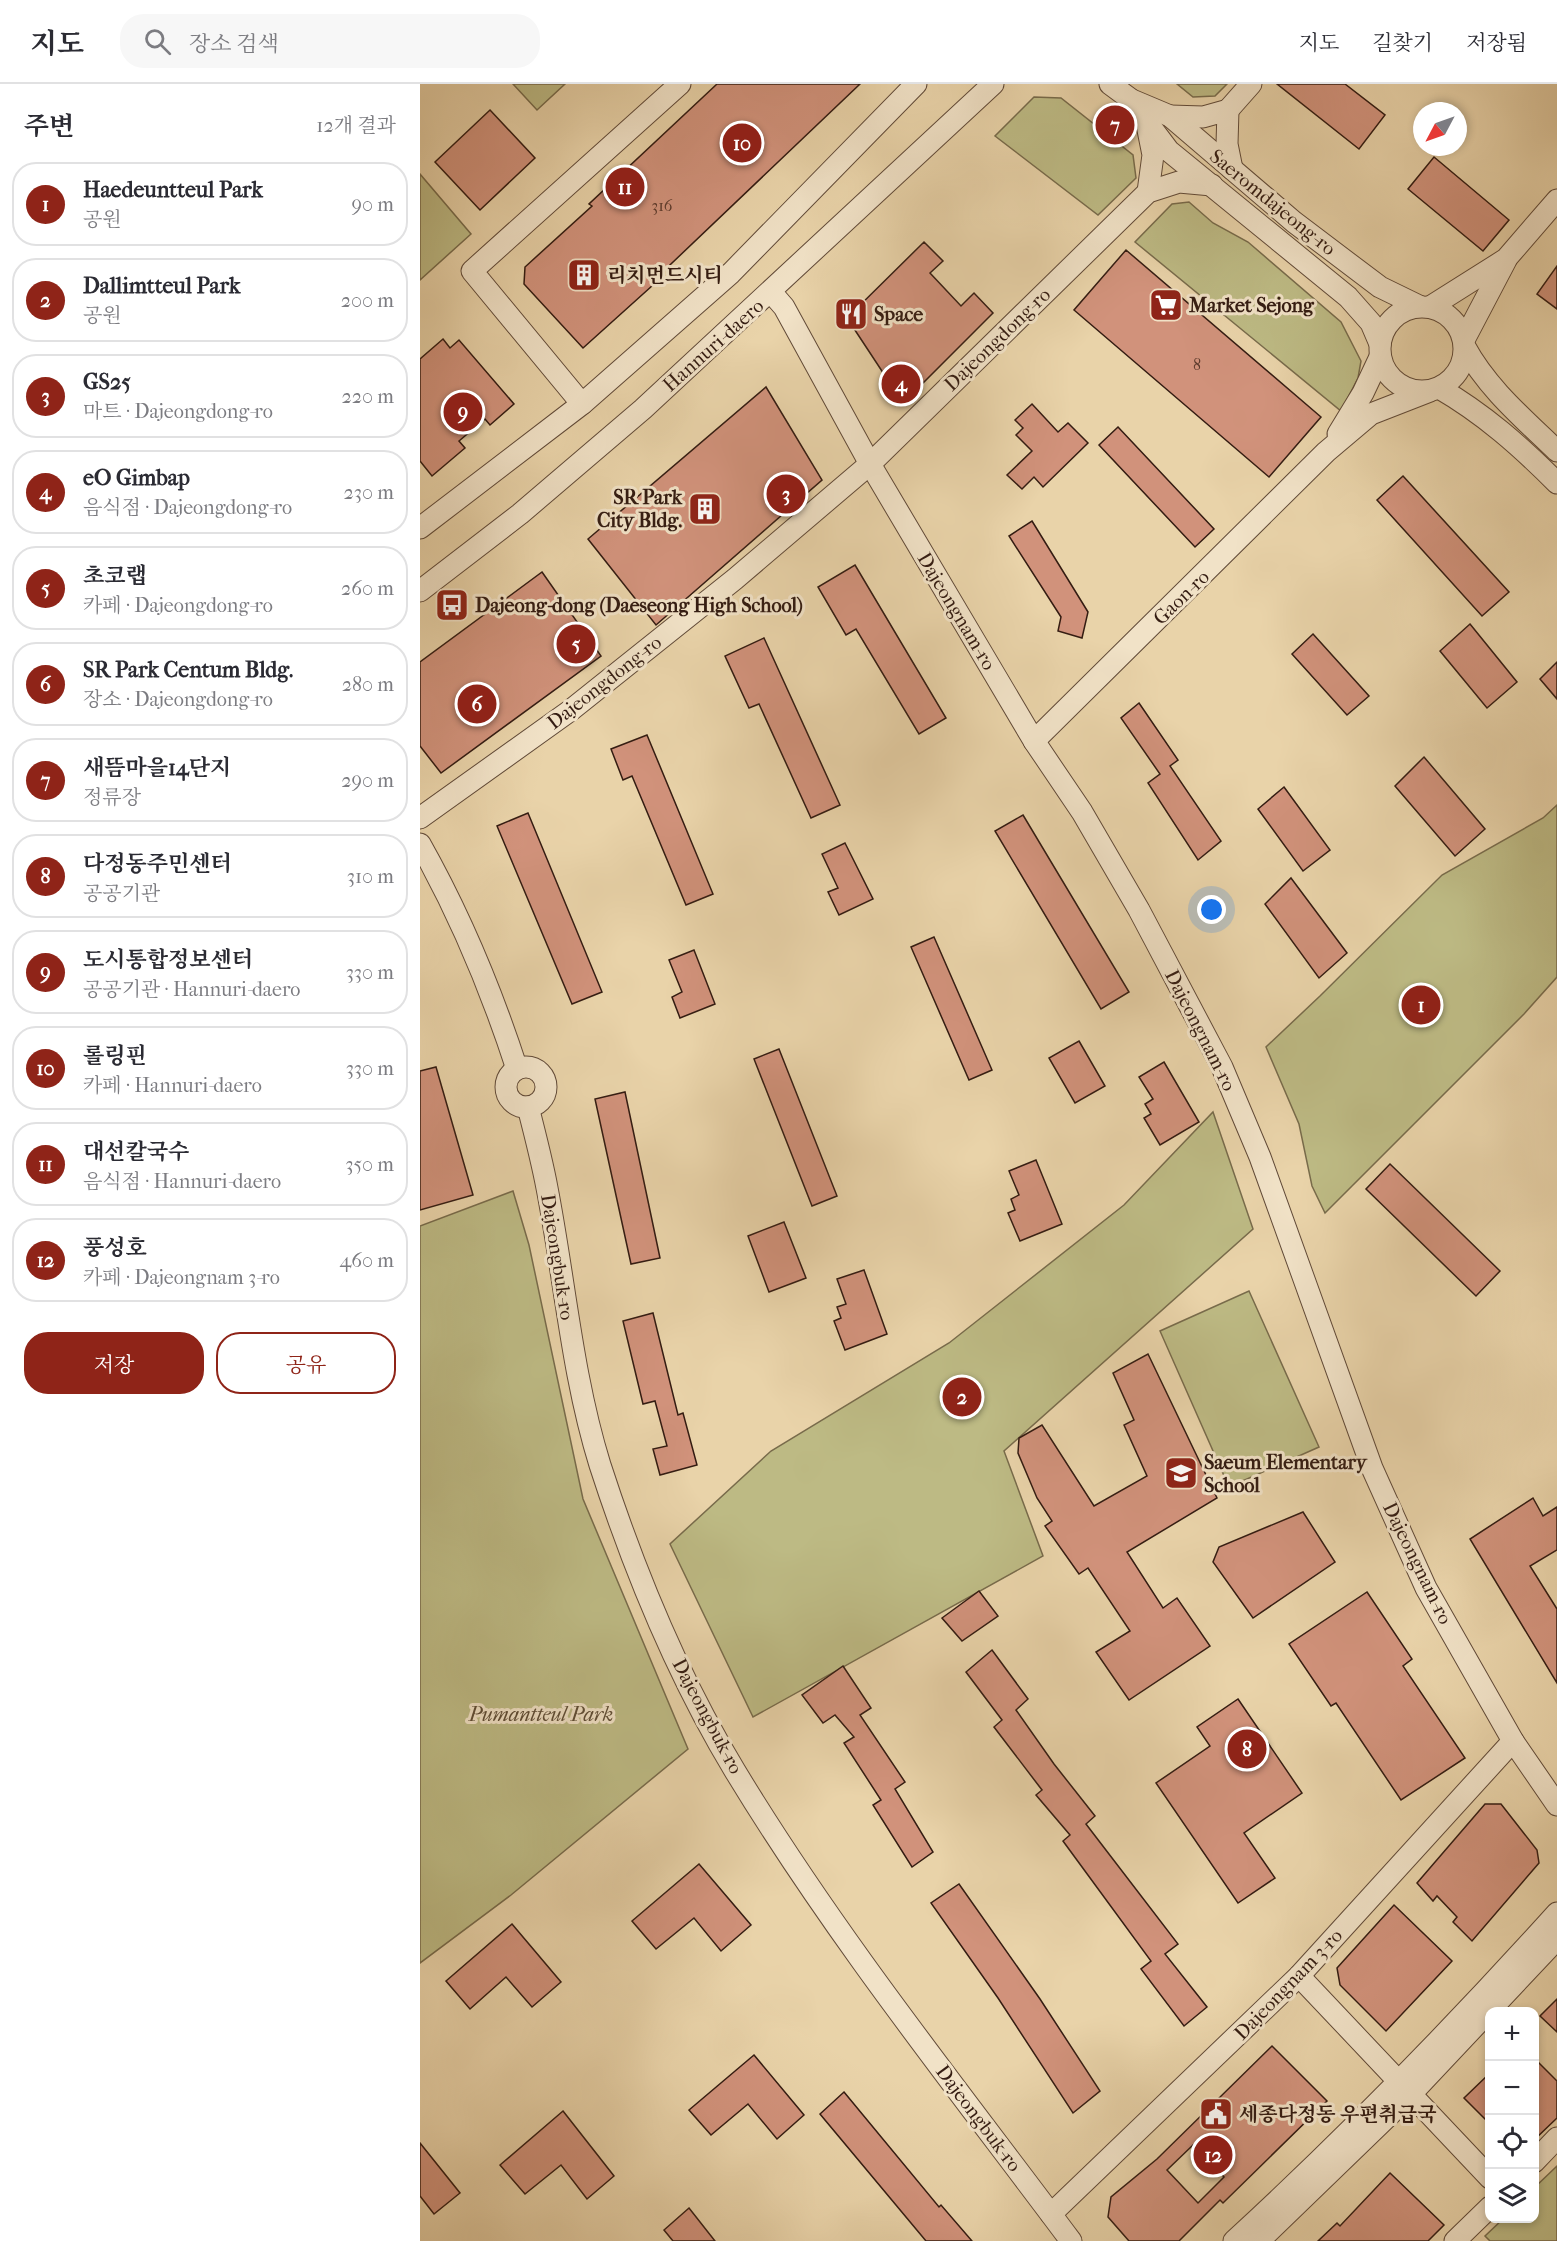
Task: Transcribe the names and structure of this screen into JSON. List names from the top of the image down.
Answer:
{
  "streets": {
    "street": [
      "Saeromdajeong-ro",
      "Dajeongdong-ro",
      "Hannuri-daero",
      "Gaon-ro",
      "Dajeongnam-ro",
      "Dajeongbuk-ro",
      "Dajeongnam 3-ro"
    ]
  },
  "crossings": [
    ["Dajeongdong-ro", "Dajeongnam-ro"],
    ["Hannuri-daero", "Dajeongnam-ro"],
    ["Gaon-ro", "Dajeongnam-ro"],
    ["Dajeongnam-ro", "Dajeongnam 3-ro"],
    ["Dajeongbuk-ro", "Dajeongnam 3-ro"]
  ],
  "parks": ["Pumantteul Park"],
  "places": {
    "building": ["리치먼드시티", "SR Park City Bldg."],
    "supermarket": ["Market Sejong"],
    "restaurant": ["Space"],
    "bus stop": ["Dajeong-dong (Daeseong High School)"],
    "school or university": ["Saeum Elementary School"],
    "public building": ["세종다정동 우편취급국"]
  },
  "house_numbers": ["316", "8"],
  "north": "bottom left",
  "page": {
    "header": "지도",
    "search": "장소 검색",
    "nav": ["지도", "길찾기", "저장됨"],
    "heading": ["주변", "12개 결과"],
    "pins": [
      "7",
      "10",
      "11",
      "4",
      "9",
      "3",
      "5",
      "6",
      "1",
      "2",
      "8",
      "12"
    ],
    "list": [
      {
        "mark": "1",
        "name": "Haedeuntteul Park",
        "note": "공원",
        "value": "90 m"
      },
      {
        "mark": "2",
        "name": "Dallimtteul Park",
        "note": "공원",
        "value": "200 m"
      },
      {
        "mark": "3",
        "name": "GS25",
        "note": "마트 · Dajeongdong-ro",
        "value": "220 m"
      },
      {
        "mark": "4",
        "name": "eO Gimbap",
        "note": "음식점 · Dajeongdong-ro",
        "value": "230 m"
      },
      {
        "mark": "5",
        "name": "초코랩",
        "note": "카페 · Dajeongdong-ro",
        "value": "260 m"
      },
      {
        "mark": "6",
        "name": "SR Park Centum Bldg.",
        "note": "장소 · Dajeongdong-ro",
        "value": "280 m"
      },
      {
        "mark": "7",
        "name": "새뜸마을14단지",
        "note": "정류장",
        "value": "290 m"
      },
      {
        "mark": "8",
        "name": "다정동주민센터",
        "note": "공공기관",
        "value": "310 m"
      },
      {
        "mark": "9",
        "name": "도시통합정보센터",
        "note": "공공기관 · Hannuri-daero",
        "value": "330 m"
      },
      {
        "mark": "10",
        "name": "롤링핀",
        "note": "카페 · Hannuri-daero",
        "value": "330 m"
      },
      {
        "mark": "11",
        "name": "대선칼국수",
        "note": "음식점 · Hannuri-daero",
        "value": "350 m"
      },
      {
        "mark": "12",
        "name": "풍성호",
        "note": "카페 · Dajeongnam 3-ro",
        "value": "460 m"
      }
    ],
    "buttons": ["저장", "공유"],
    "map_buttons": ["+", "−"]
  }
}
